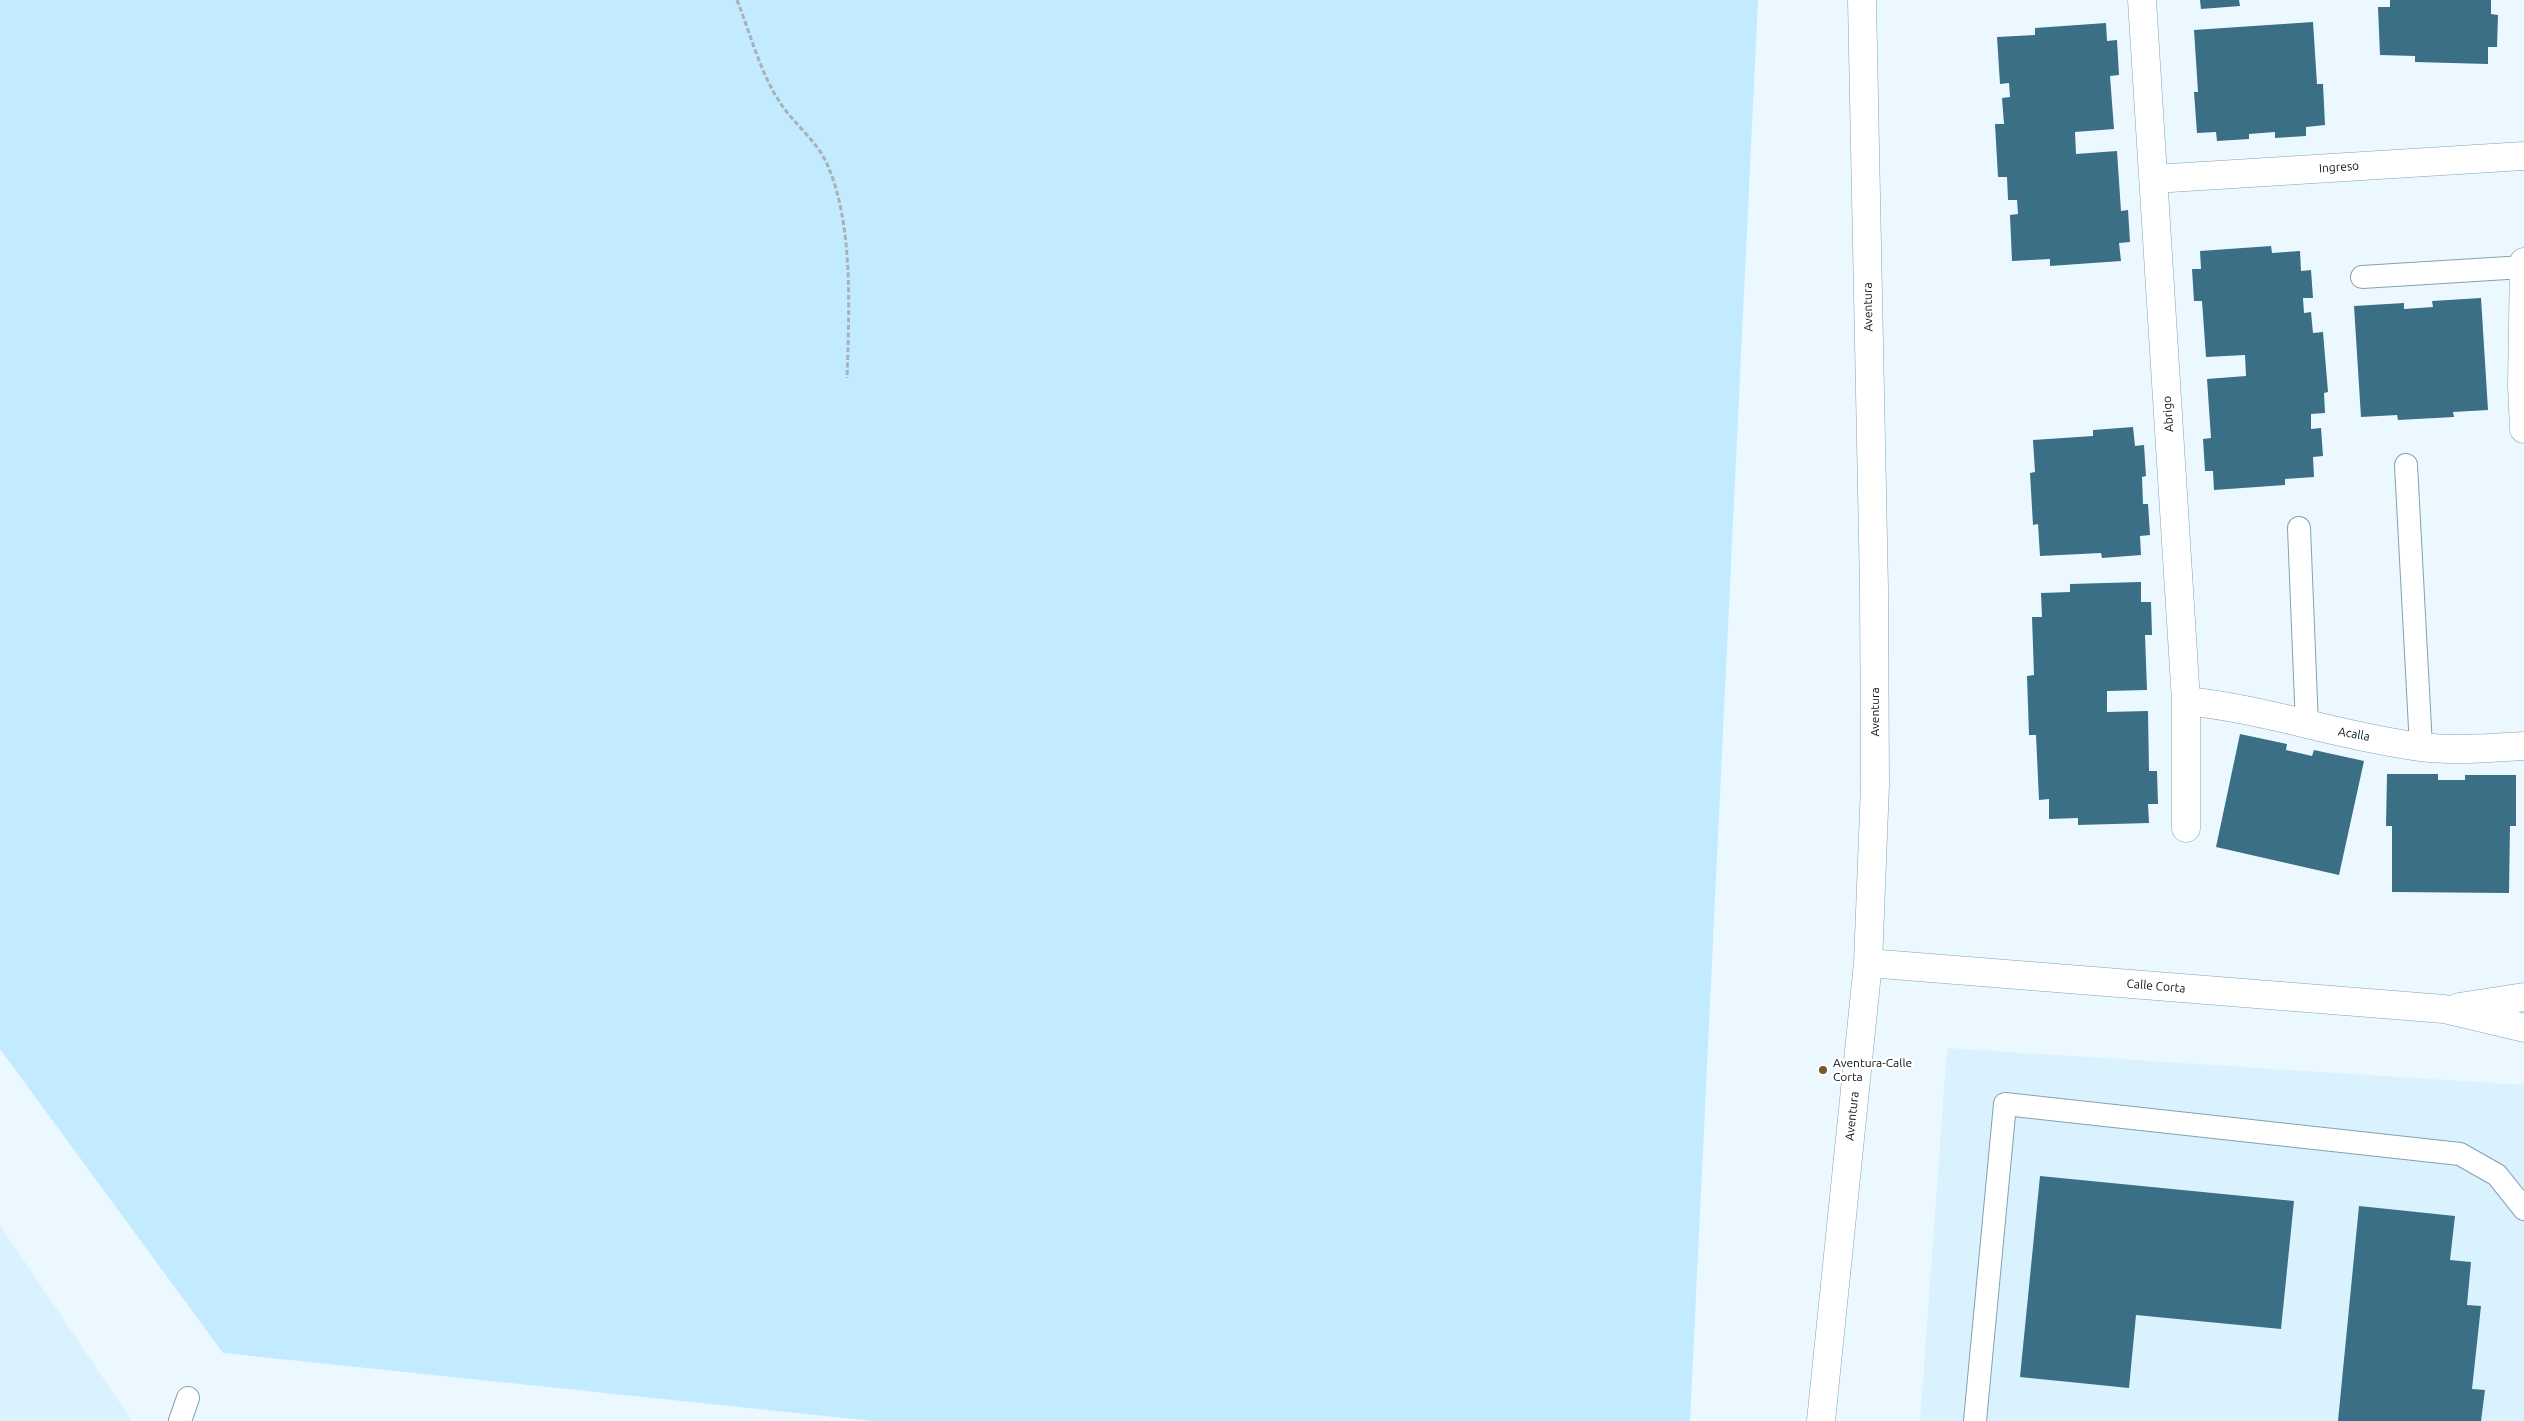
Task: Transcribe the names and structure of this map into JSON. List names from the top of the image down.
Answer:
{
  "streets": {
    "street": [
      "Ingreso",
      "Aventura",
      "Abrigo",
      "Acalla",
      "Calle Corta"
    ]
  },
  "crossings": [
    ["Ingreso", "Abrigo"],
    ["Aventura", "Calle Corta"],
    ["Abrigo", "Acalla"]
  ],
  "places": ["Aventura-Calle Corta"]
}
